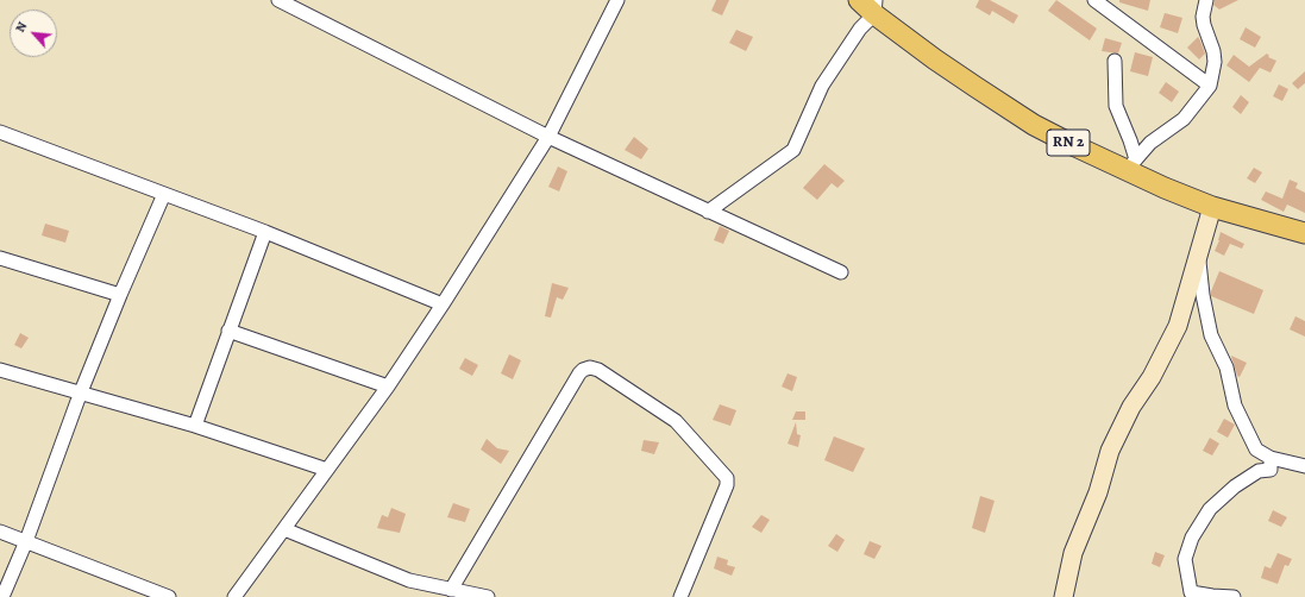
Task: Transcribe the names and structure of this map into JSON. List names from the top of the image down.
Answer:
{
  "streets": {
    "main road": ["RN 2"]
  },
  "north": "top left"
}
